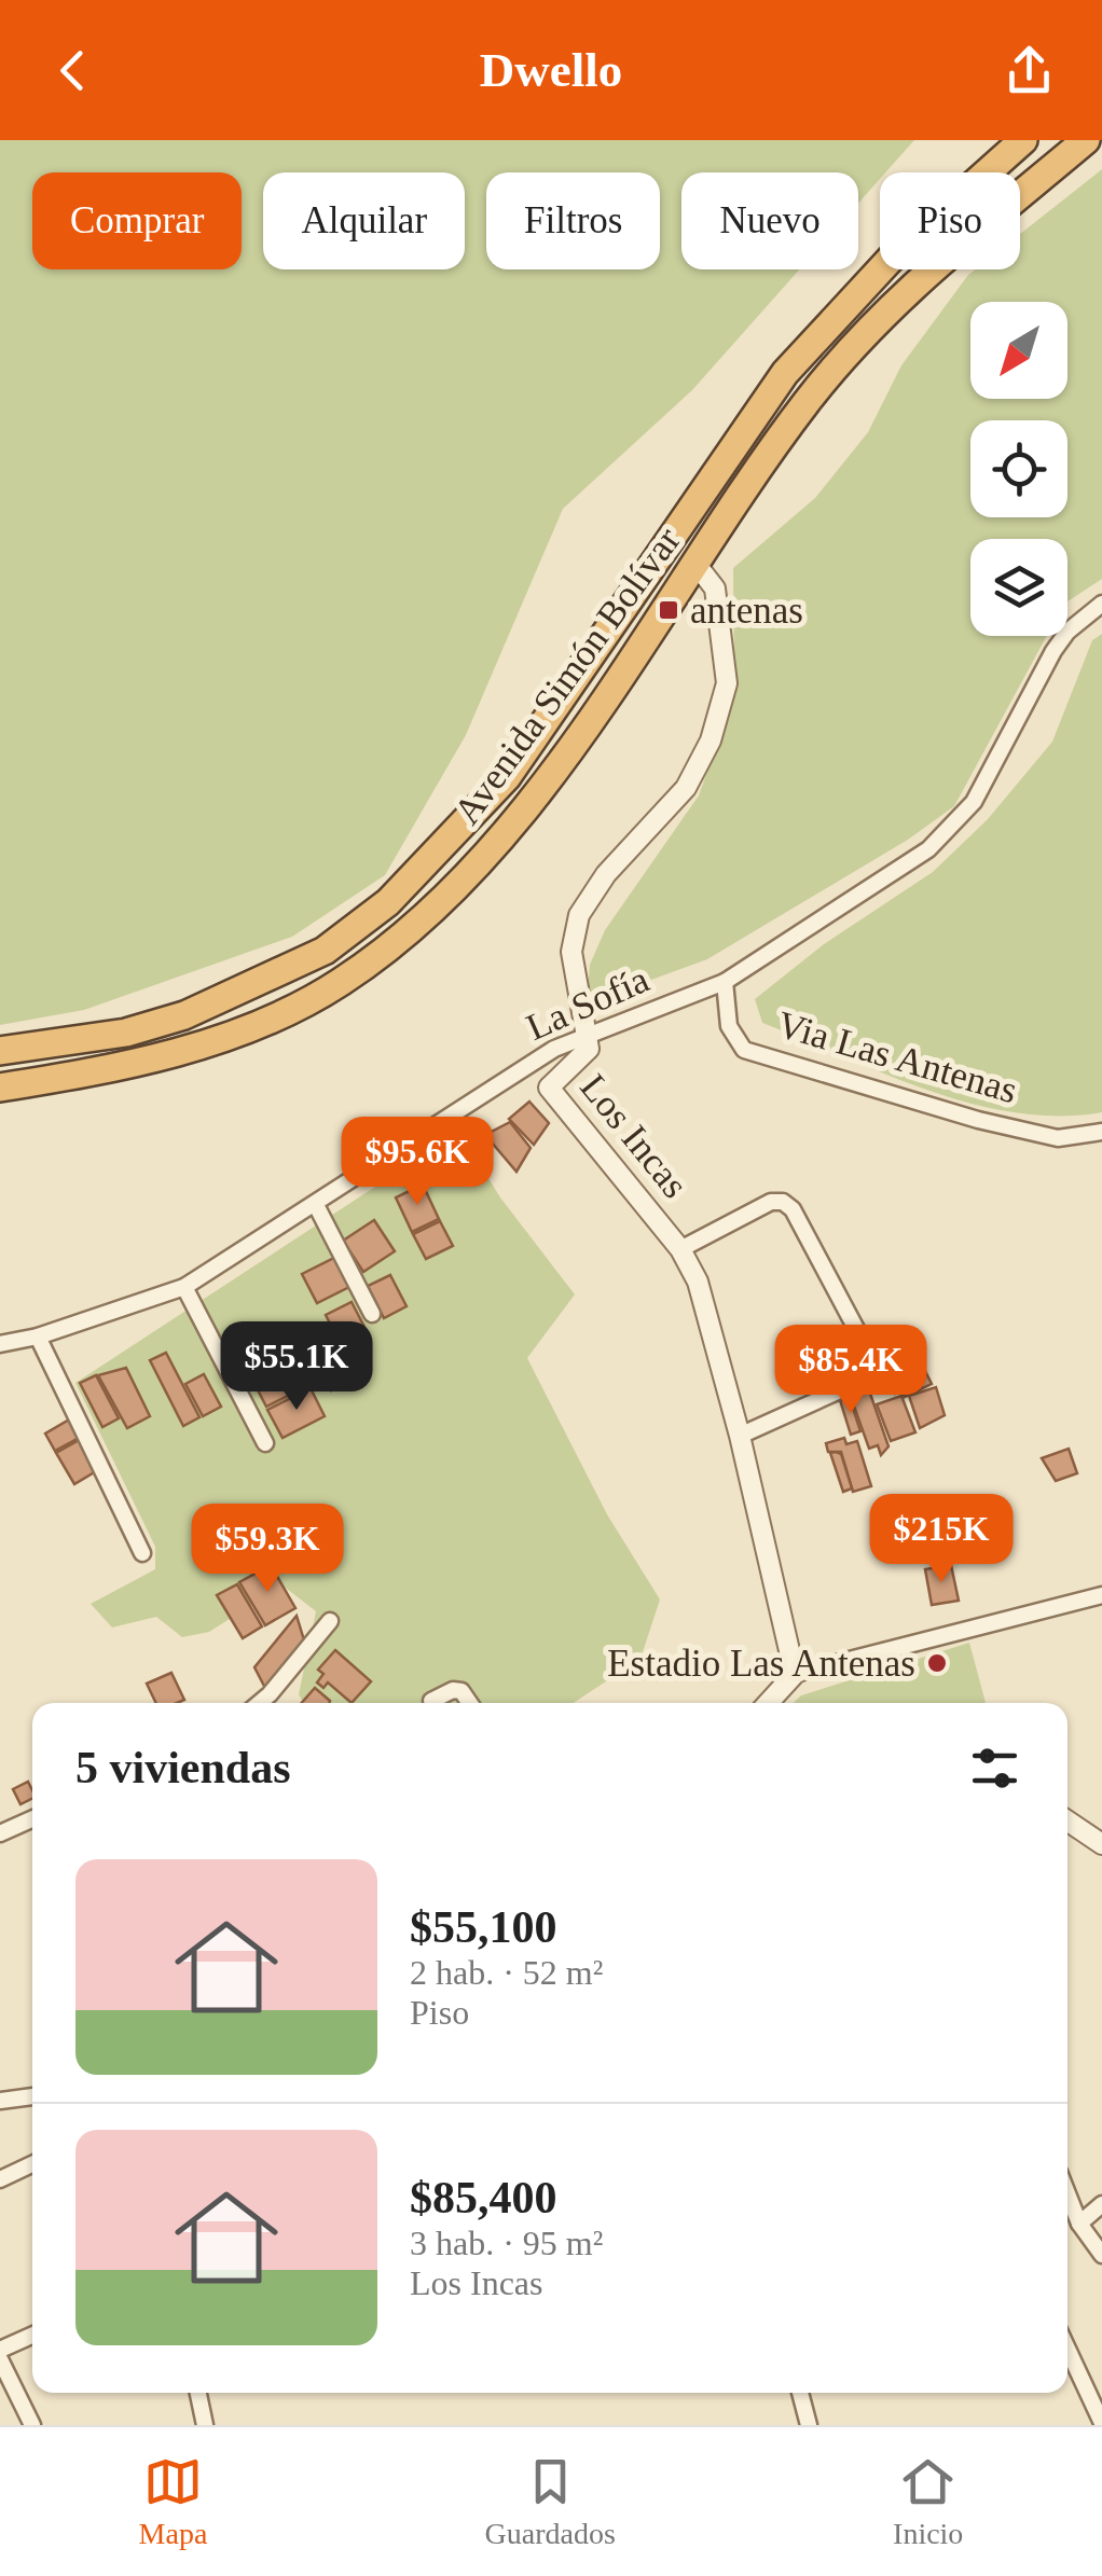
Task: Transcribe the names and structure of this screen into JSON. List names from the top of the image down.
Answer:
{
  "streets": {
    "highway": ["Avenida Simón Bolívar"],
    "street": ["La Sofía", "Via Las Antenas", "Los Incas"]
  },
  "crossings": [
    ["Avenida Simón Bolívar", "Los Incas"],
    ["La Sofía", "Via Las Antenas"],
    ["La Sofía", "Los Incas"]
  ],
  "places": {
    "transit": ["antenas"],
    "other": ["Estadio Las Antenas"]
  },
  "north": "bottom left",
  "page": {
    "header": "Dwello",
    "chip": [
      "Comprar",
      "Alquilar",
      "Filtros",
      "Nuevo",
      "Piso"
    ],
    "price": [
      "$95.6K",
      "$55.1K",
      "$85.4K",
      "$215K",
      "$59.3K"
    ],
    "heading": "5 viviendas",
    "list": [
      {
        "name": "$55,100",
        "note": "2 hab. · 52 m² · Piso"
      },
      {
        "name": "$85,400",
        "note": "3 hab. · 95 m² · Los Incas"
      }
    ],
    "tabs": ["Mapa", "Guardados", "Inicio"]
  }
}
